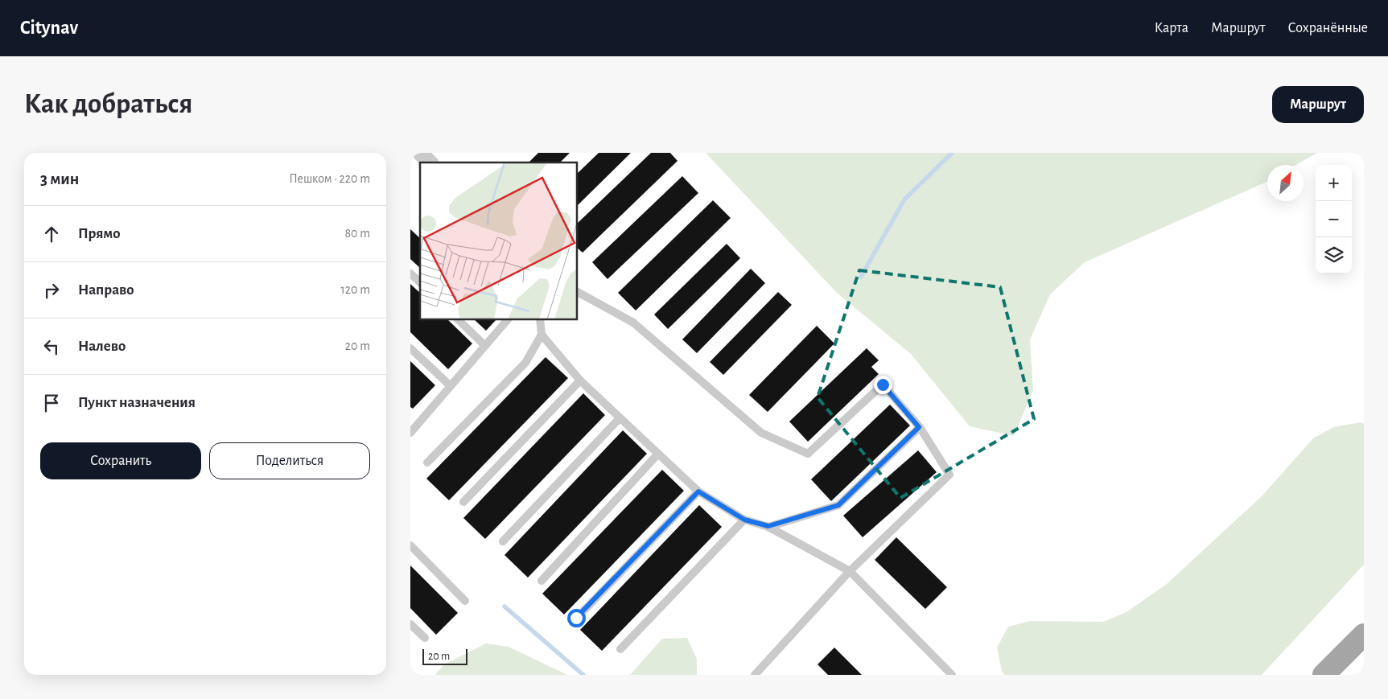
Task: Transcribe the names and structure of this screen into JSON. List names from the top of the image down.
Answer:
{
  "scale_bar": "20 m",
  "north": "top right",
  "page": {
    "header": "Citynav",
    "nav": ["Карта", "Маршрут", "Сохранённые"],
    "buttons": [
      "Маршрут",
      ["Сохранить", "Поделиться"]
    ],
    "title": "Как добраться",
    "heading": ["3 мин", "Пешком · 220 m"],
    "map_buttons": ["+", "−"],
    "list": [
      ["Прямо", "80 m"],
      ["Направо", "120 m"],
      ["Налево", "20 m"],
      "Пункт назначения"
    ],
    "scale": "20 m"
  }
}
